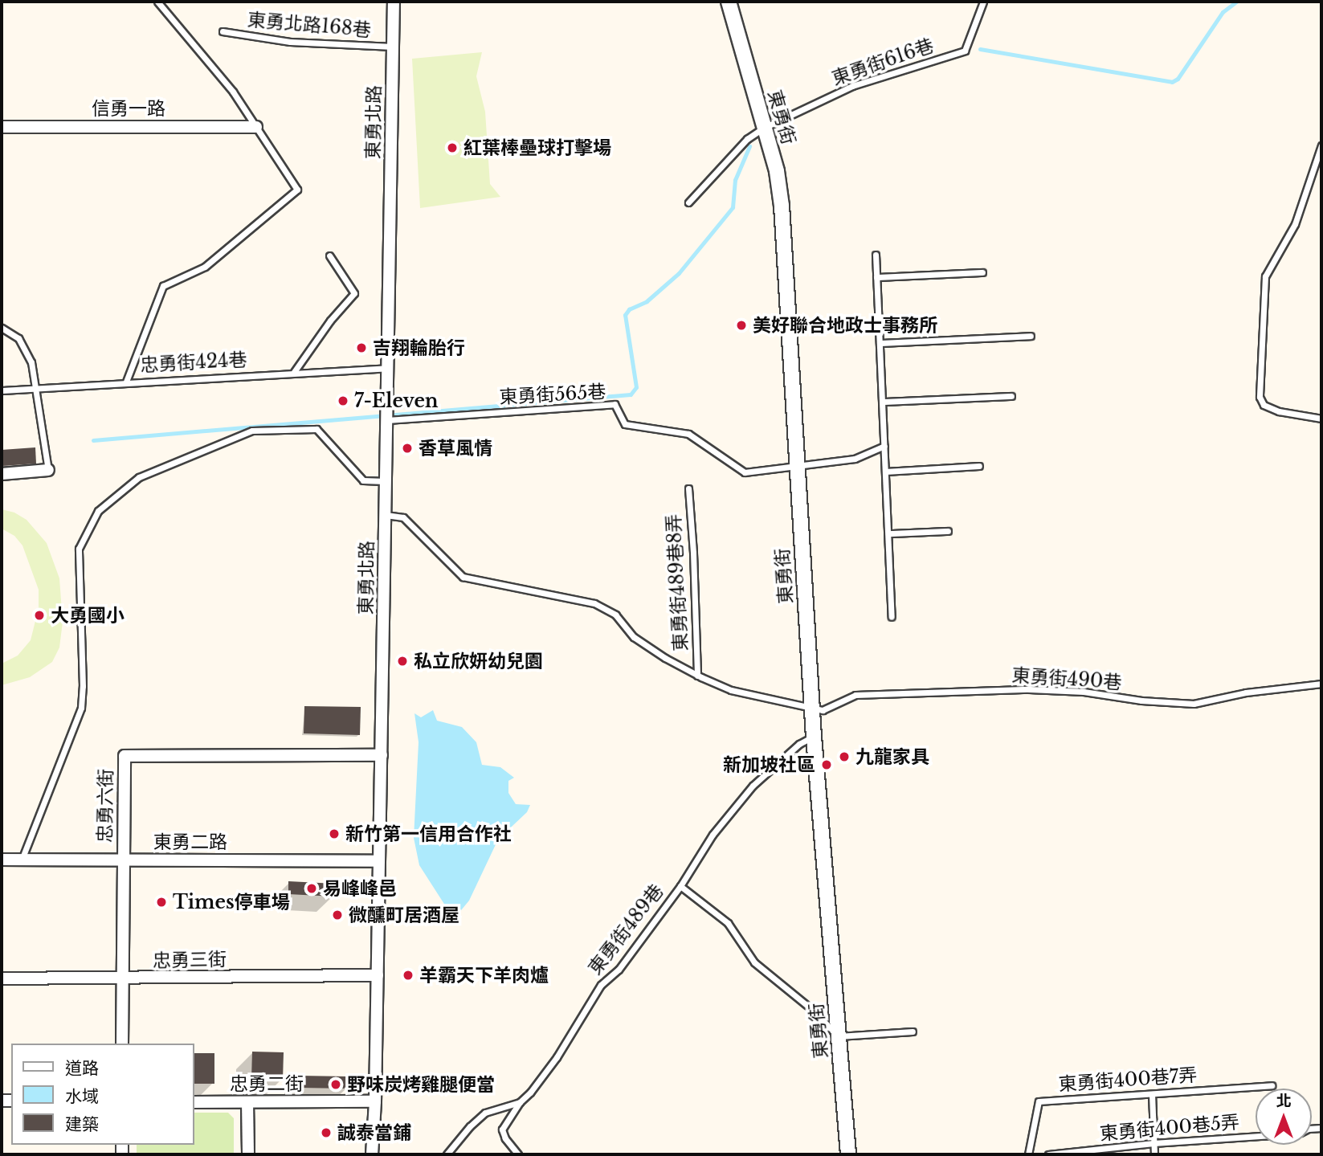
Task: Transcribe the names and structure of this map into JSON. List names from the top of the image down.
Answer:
{
  "streets": {
    "street": [
      "信勇一路",
      "東勇街",
      "東勇北路",
      "忠勇六街",
      "東勇二路",
      "忠勇三街",
      "忠勇二街"
    ],
    "lane": [
      "東勇北路168巷",
      "東勇街616巷",
      "忠勇街424巷",
      "東勇街565巷",
      "東勇街489巷8弄",
      "東勇街490巷",
      "東勇街489巷",
      "東勇街400巷7弄",
      "東勇街400巷5弄"
    ]
  },
  "crossings": [
    ["東勇北路168巷", "東勇北路"],
    ["東勇街616巷", "東勇街"],
    ["東勇街", "東勇街565巷"],
    ["東勇街", "東勇街490巷"],
    ["東勇街", "東勇街489巷"],
    ["東勇北路", "忠勇街424巷"],
    ["東勇北路", "東勇街565巷"],
    ["東勇北路", "忠勇六街"],
    ["東勇北路", "東勇二路"],
    ["東勇北路", "忠勇三街"],
    ["東勇北路", "忠勇二街"],
    ["忠勇六街", "東勇二路"],
    ["忠勇六街", "忠勇三街"]
  ],
  "places": [
    "紅葉棒壘球打擊場",
    "美好聯合地政士事務所",
    "吉翔輪胎行",
    "7-Eleven",
    "香草風情",
    "大勇國小",
    "私立欣妍幼兒園",
    "九龍家具",
    "新加坡社區",
    "新竹第一信用合作社",
    "易峰峰邑",
    "Times停車場",
    "微醺町居酒屋",
    "羊霸天下羊肉爐",
    "野味炭烤雞腿便當",
    "誠泰當鋪"
  ],
  "legend": ["道路", "水域", "建築"],
  "north": "top"
}
